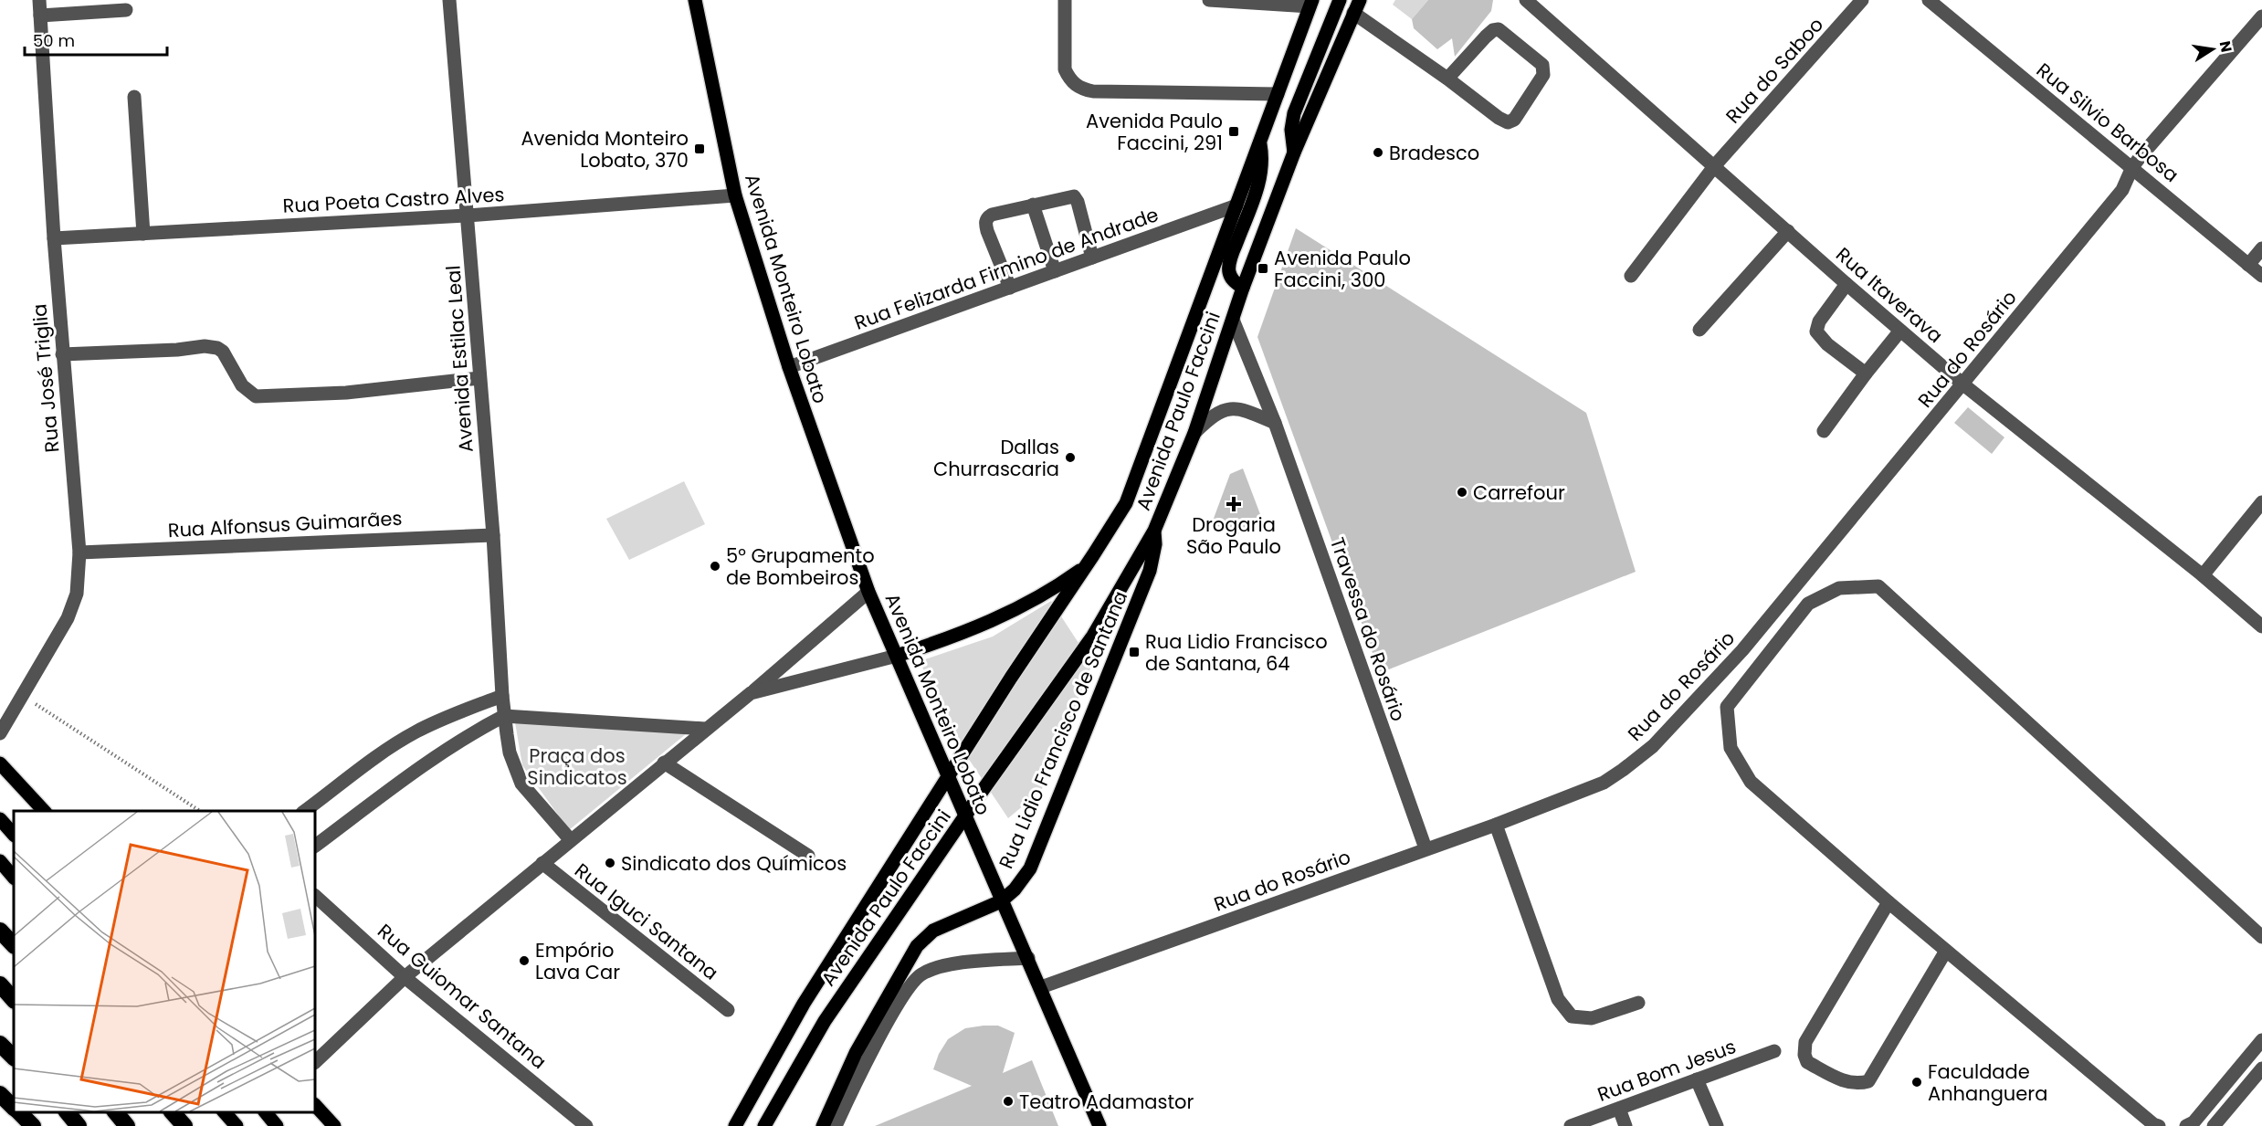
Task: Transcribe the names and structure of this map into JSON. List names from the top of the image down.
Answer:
{
  "streets": {
    "main road": ["Avenida Monteiro Lobato", "Avenida Paulo Faccini", "Rua Lidio Francisco de Santana"],
    "street": [
      "Rua do Saboo",
      "Rua Silvio Barbosa",
      "Rua Poeta Castro Alves",
      "Rua Felizarda Firmino de Andrade",
      "Rua Itaverava",
      "Rua do Rosário",
      "Avenida Estilac Leal",
      "Rua José Triglia",
      "Rua Alfonsus Guimarães",
      "Travessa do Rosário",
      "Rua Iguci Santana",
      "Rua Guiomar Santana",
      "Rua Bom Jesus"
    ]
  },
  "crossings": [
    ["Rua do Saboo", "Rua Itaverava"],
    ["Rua Silvio Barbosa", "Rua do Rosário"],
    ["Rua Poeta Castro Alves", "Avenida Monteiro Lobato"],
    ["Rua Poeta Castro Alves", "Avenida Estilac Leal"],
    ["Rua Poeta Castro Alves", "Rua José Triglia"],
    ["Rua Felizarda Firmino de Andrade", "Avenida Monteiro Lobato"],
    ["Rua Felizarda Firmino de Andrade", "Avenida Paulo Faccini"],
    ["Avenida Monteiro Lobato", "Rua do Rosário"],
    ["Avenida Monteiro Lobato", "Avenida Paulo Faccini"],
    ["Avenida Monteiro Lobato", "Rua Lidio Francisco de Santana"],
    ["Rua Itaverava", "Rua do Rosário"],
    ["Rua do Rosário", "Travessa do Rosário"],
    ["Avenida Estilac Leal", "Rua Alfonsus Guimarães"],
    ["Rua José Triglia", "Rua Alfonsus Guimarães"],
    ["Avenida Paulo Faccini", "Travessa do Rosário"],
    ["Avenida Paulo Faccini", "Rua Lidio Francisco de Santana"]
  ],
  "parks": ["Praça dos Sindicatos"],
  "places": {
    "transit": [
      "Avenida Paulo Faccini, 291",
      "Avenida Monteiro Lobato, 370",
      "Avenida Paulo Faccini, 300",
      "Rua Lidio Francisco de Santana, 64"
    ],
    "other": [
      "Bradesco",
      "Dallas Churrascaria",
      "Carrefour",
      "5° Grupamento de Bombeiros",
      "Sindicato dos Químicos",
      "Empório Lava Car",
      "Faculdade Anhanguera",
      "Teatro Adamastor"
    ],
    "health": ["Drogaria São Paulo"]
  },
  "scale_bar": "50 m",
  "north": "right"
}
